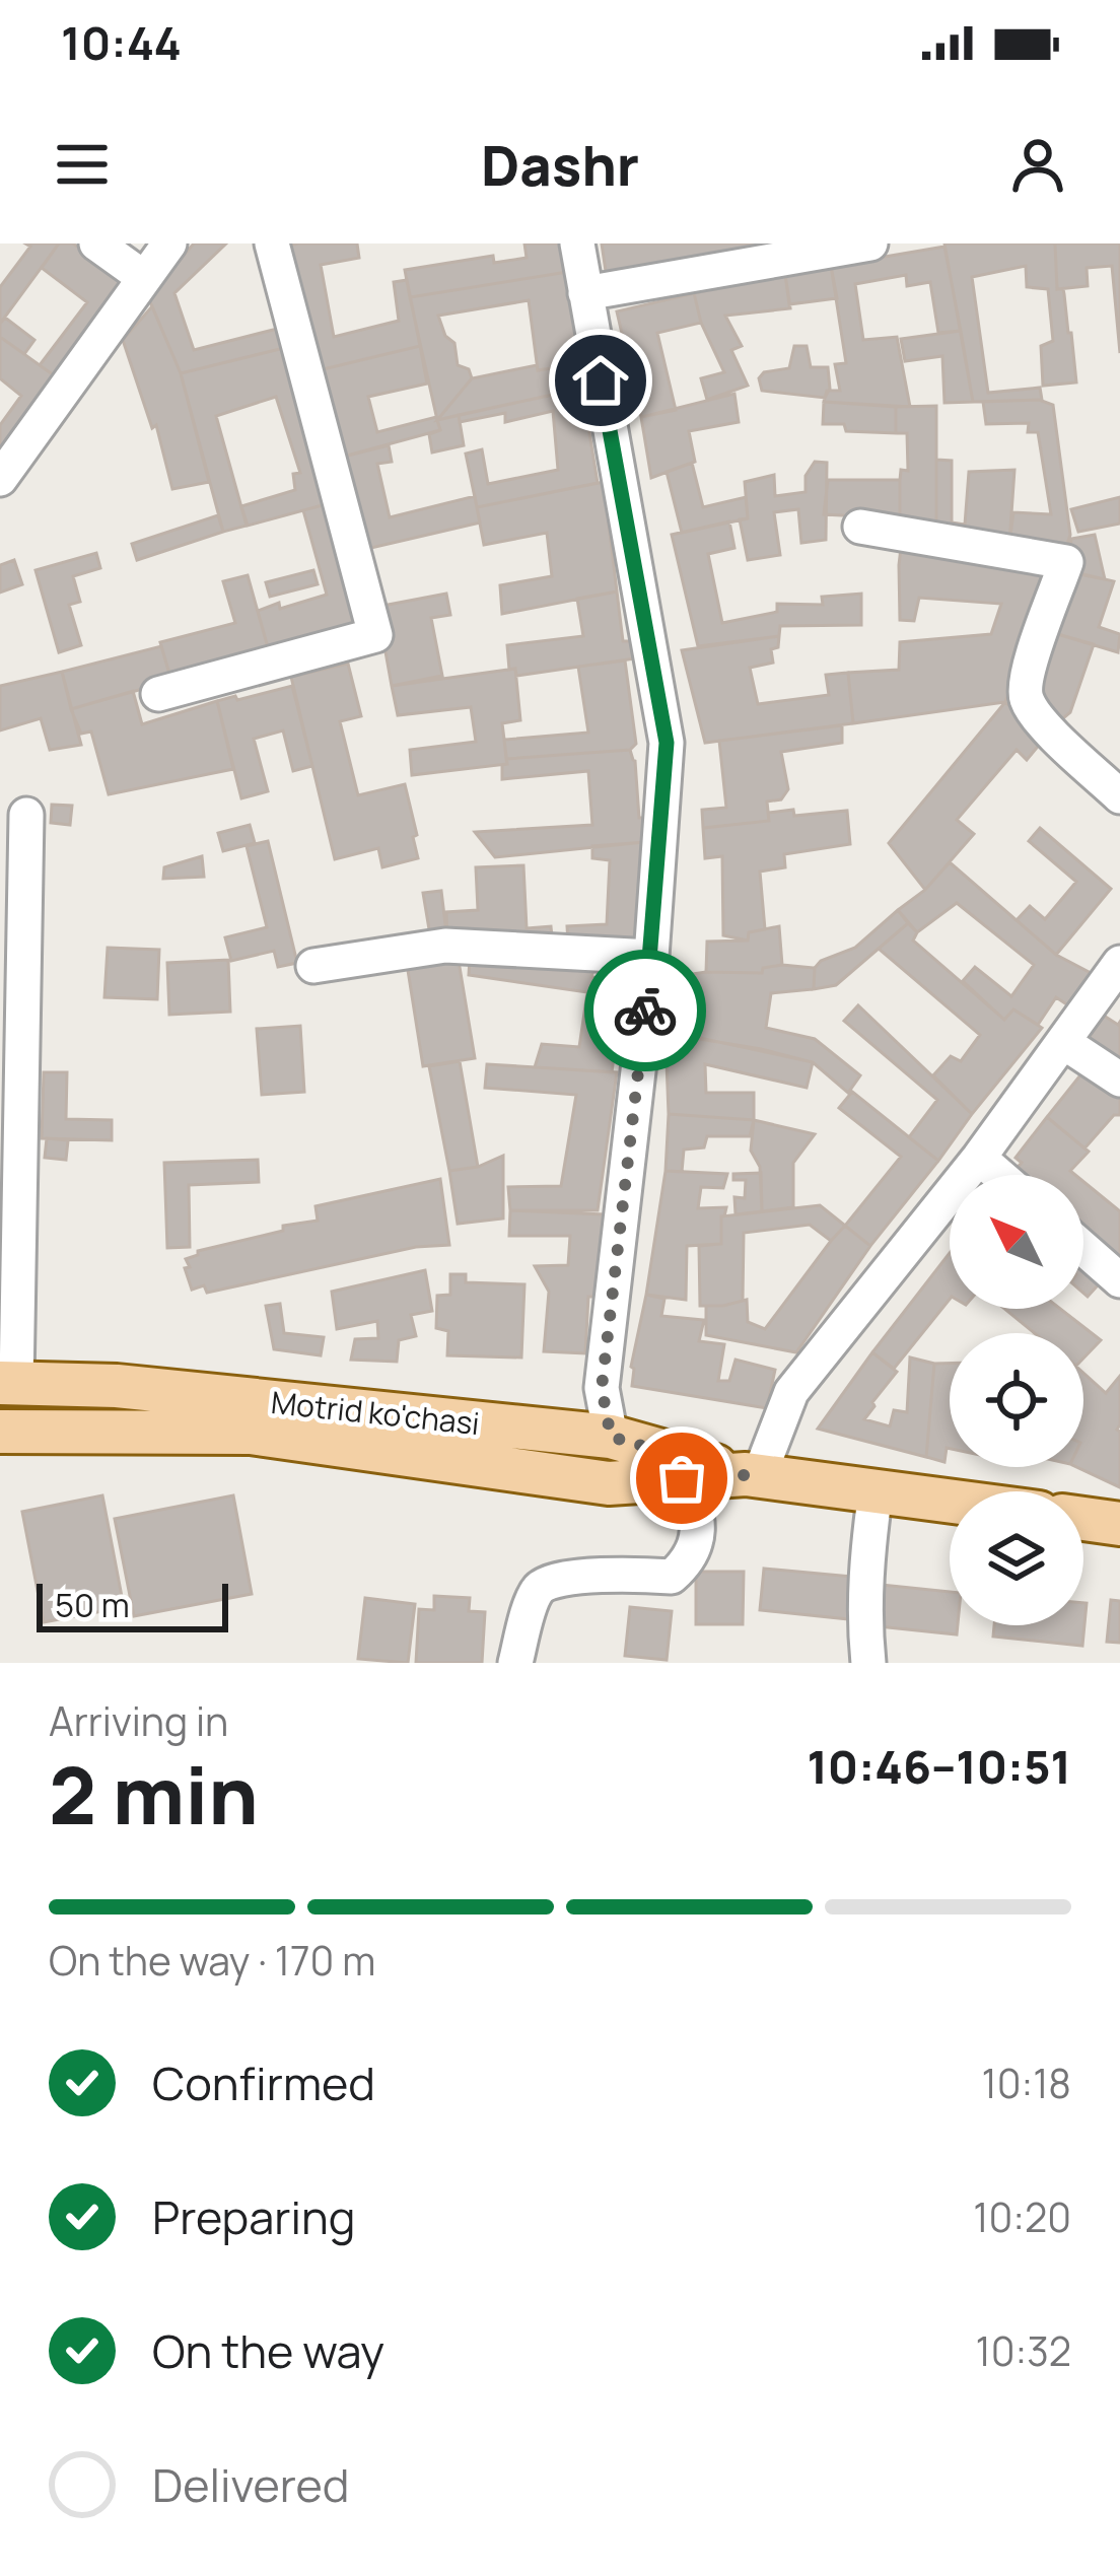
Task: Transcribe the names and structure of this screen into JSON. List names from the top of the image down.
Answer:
{
  "streets": {
    "main road": ["Motrid ko'chasi"]
  },
  "scale_bar": "50 m",
  "north": "top left",
  "page": {
    "status": "10:44",
    "header": "Dashr",
    "scale": "50 m",
    "heading": ["2 min", "Arriving in", "10:46–10:51"],
    "bar": "On the way · 170 m",
    "list": [
      ["Confirmed", "10:18"],
      ["Preparing", "10:20"],
      ["On the way", "10:32"],
      "Delivered"
    ]
  }
}
